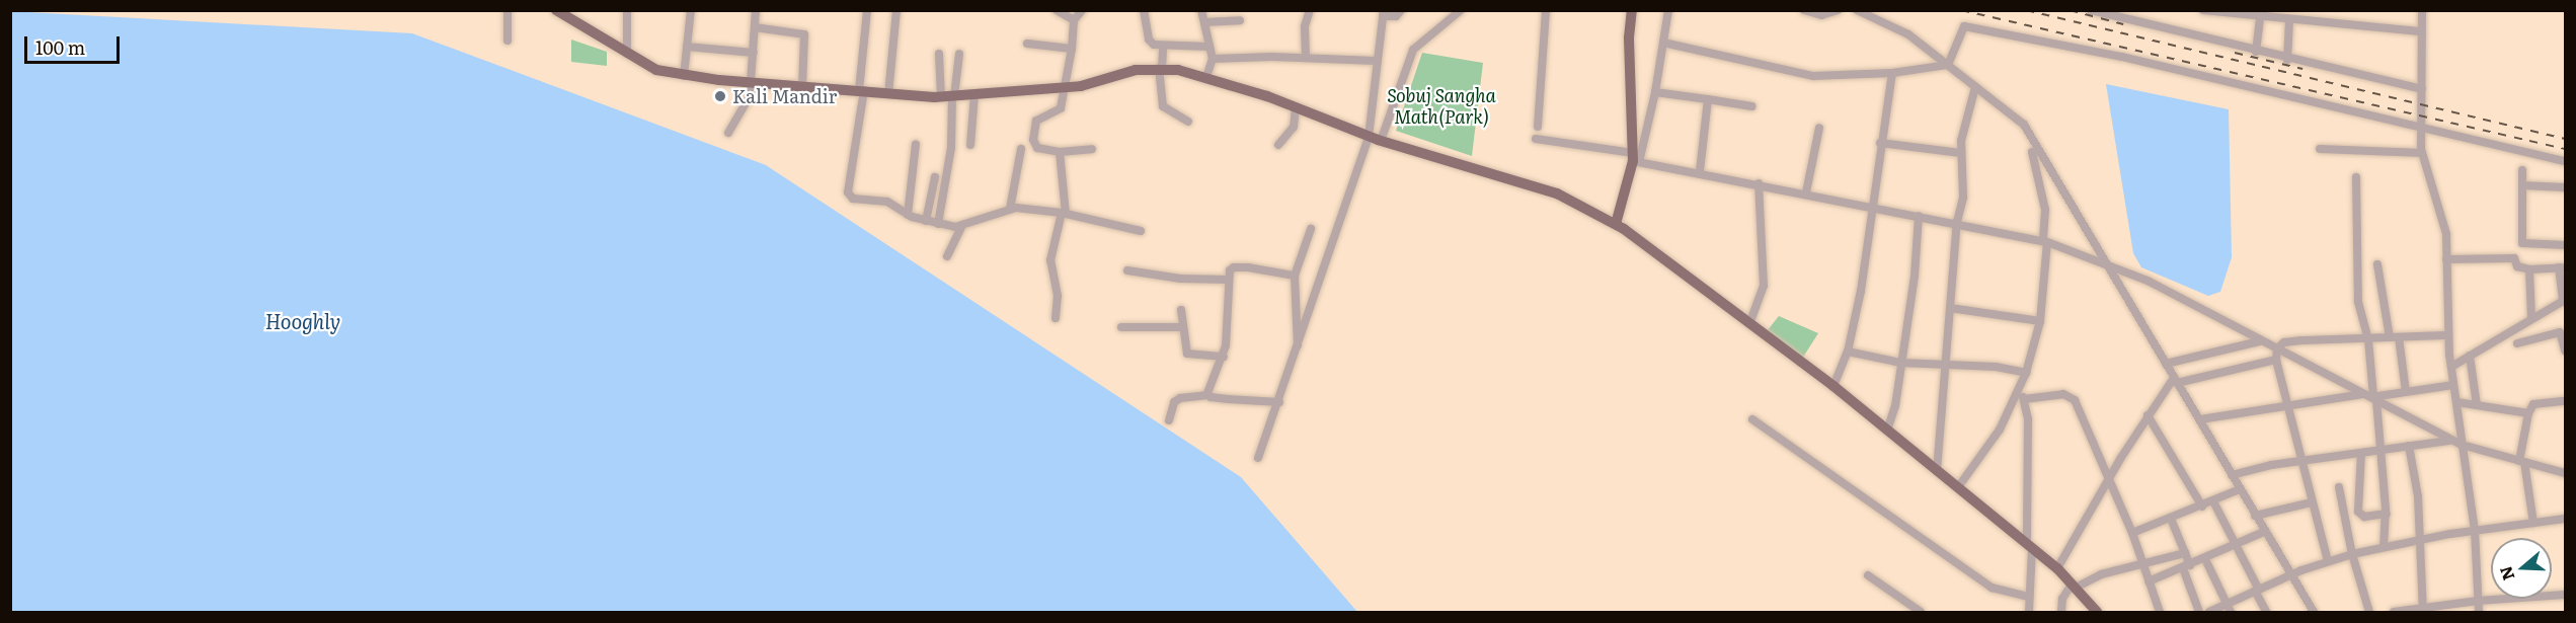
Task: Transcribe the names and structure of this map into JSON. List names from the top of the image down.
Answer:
{
  "water": ["Hooghly"],
  "parks": ["Sobuj Sangha Math(Park)"],
  "places": ["Kali Mandir"],
  "scale_bar": "100 m",
  "north": "left"
}
